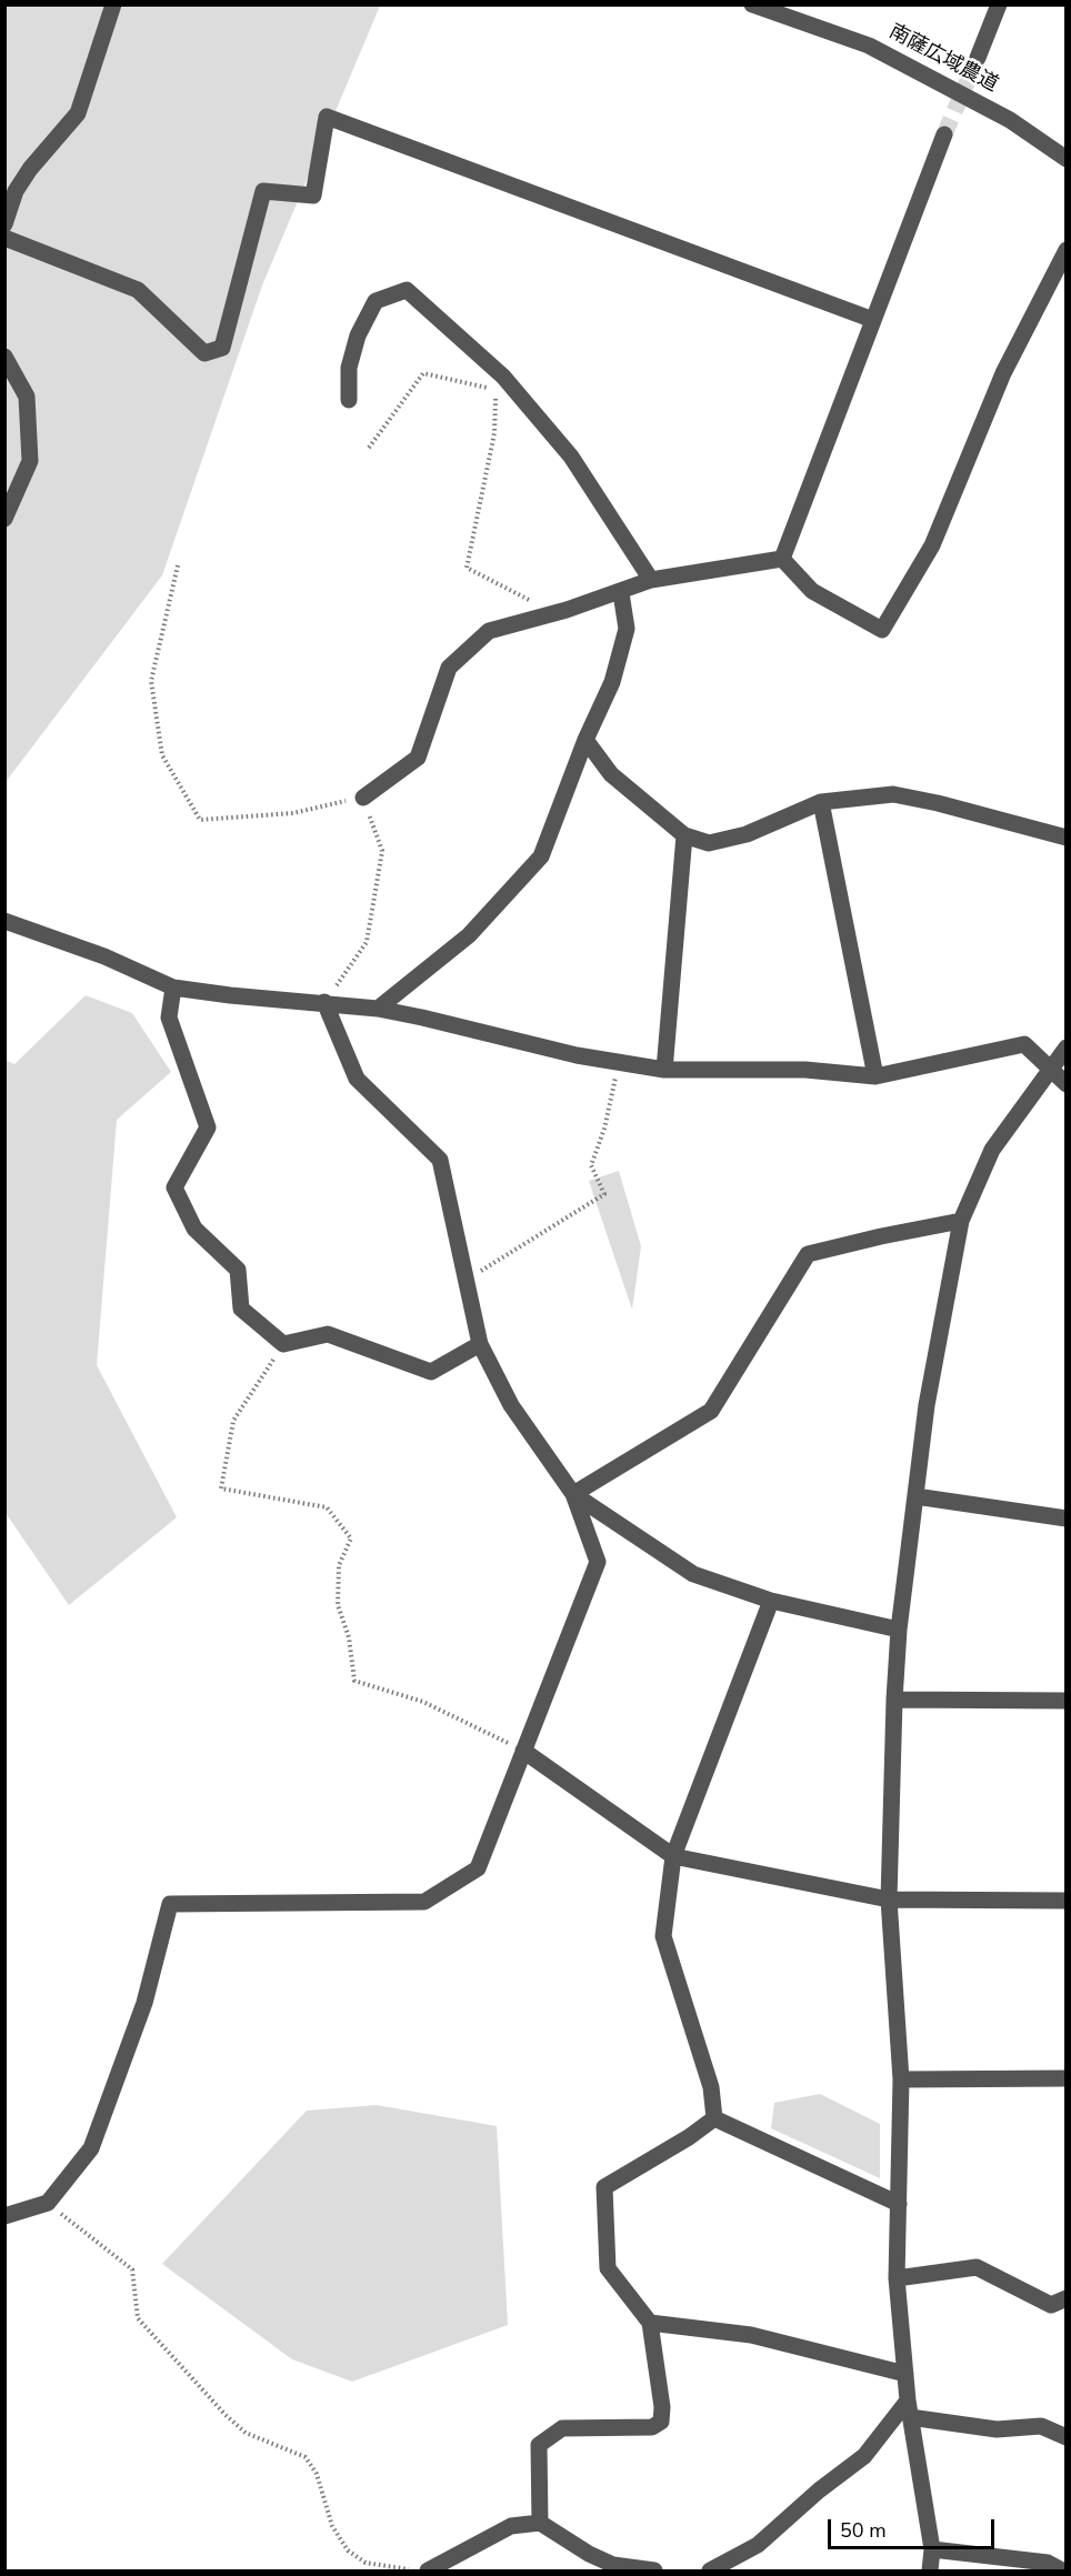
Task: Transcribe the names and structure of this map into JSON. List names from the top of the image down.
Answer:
{
  "streets": {
    "street": ["南薩広域農道"]
  },
  "scale_bar": "50 m"
}
